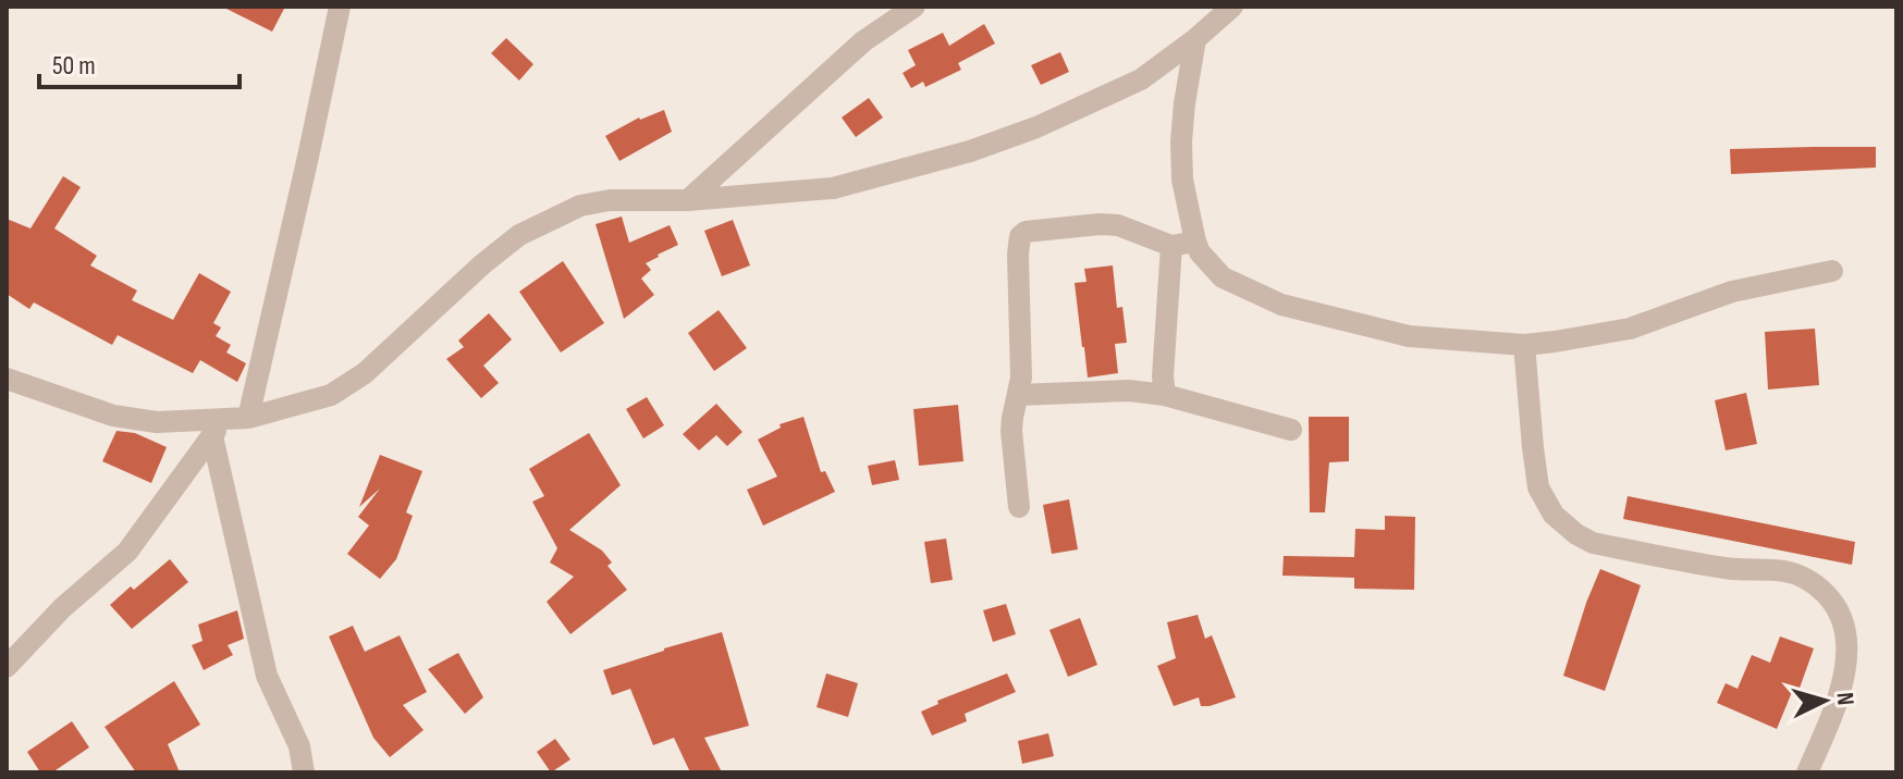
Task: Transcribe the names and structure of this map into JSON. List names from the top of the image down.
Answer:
{
  "scale_bar": "50 m",
  "north": "right"
}
